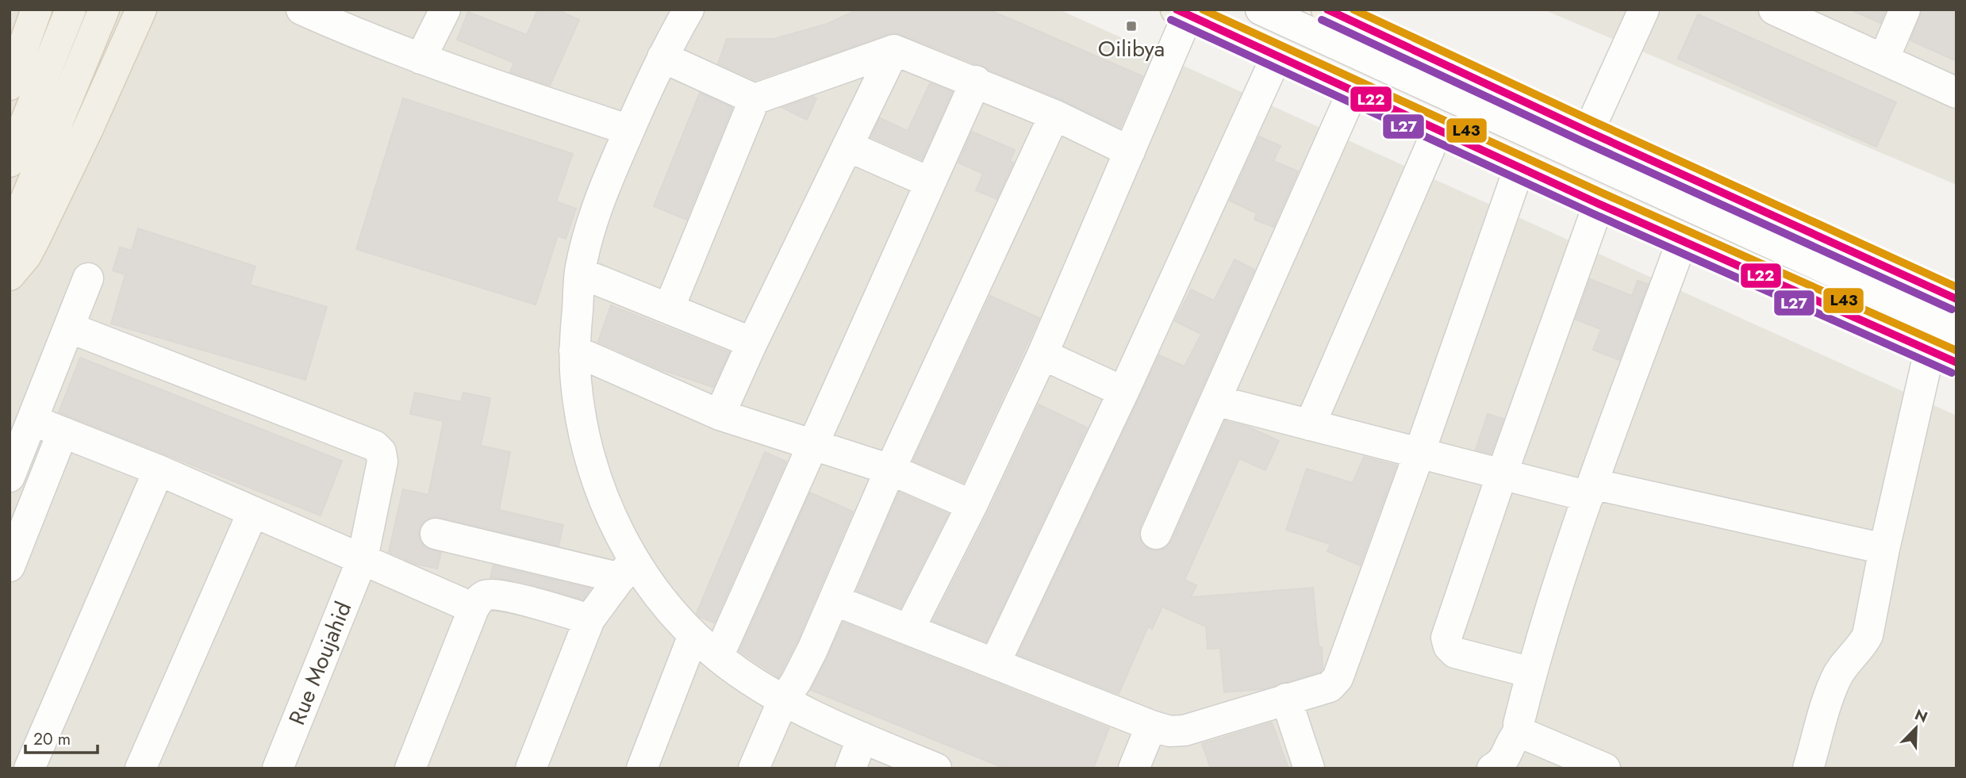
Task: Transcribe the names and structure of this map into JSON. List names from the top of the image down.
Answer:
{
  "streets": {
    "street": ["Rue Moujahid"]
  },
  "places": {
    "transit": ["Oilibya"]
  },
  "lines": ["transit line L22", "transit line L43", "transit line L27"],
  "scale_bar": "20 m",
  "north": "top right"
}
